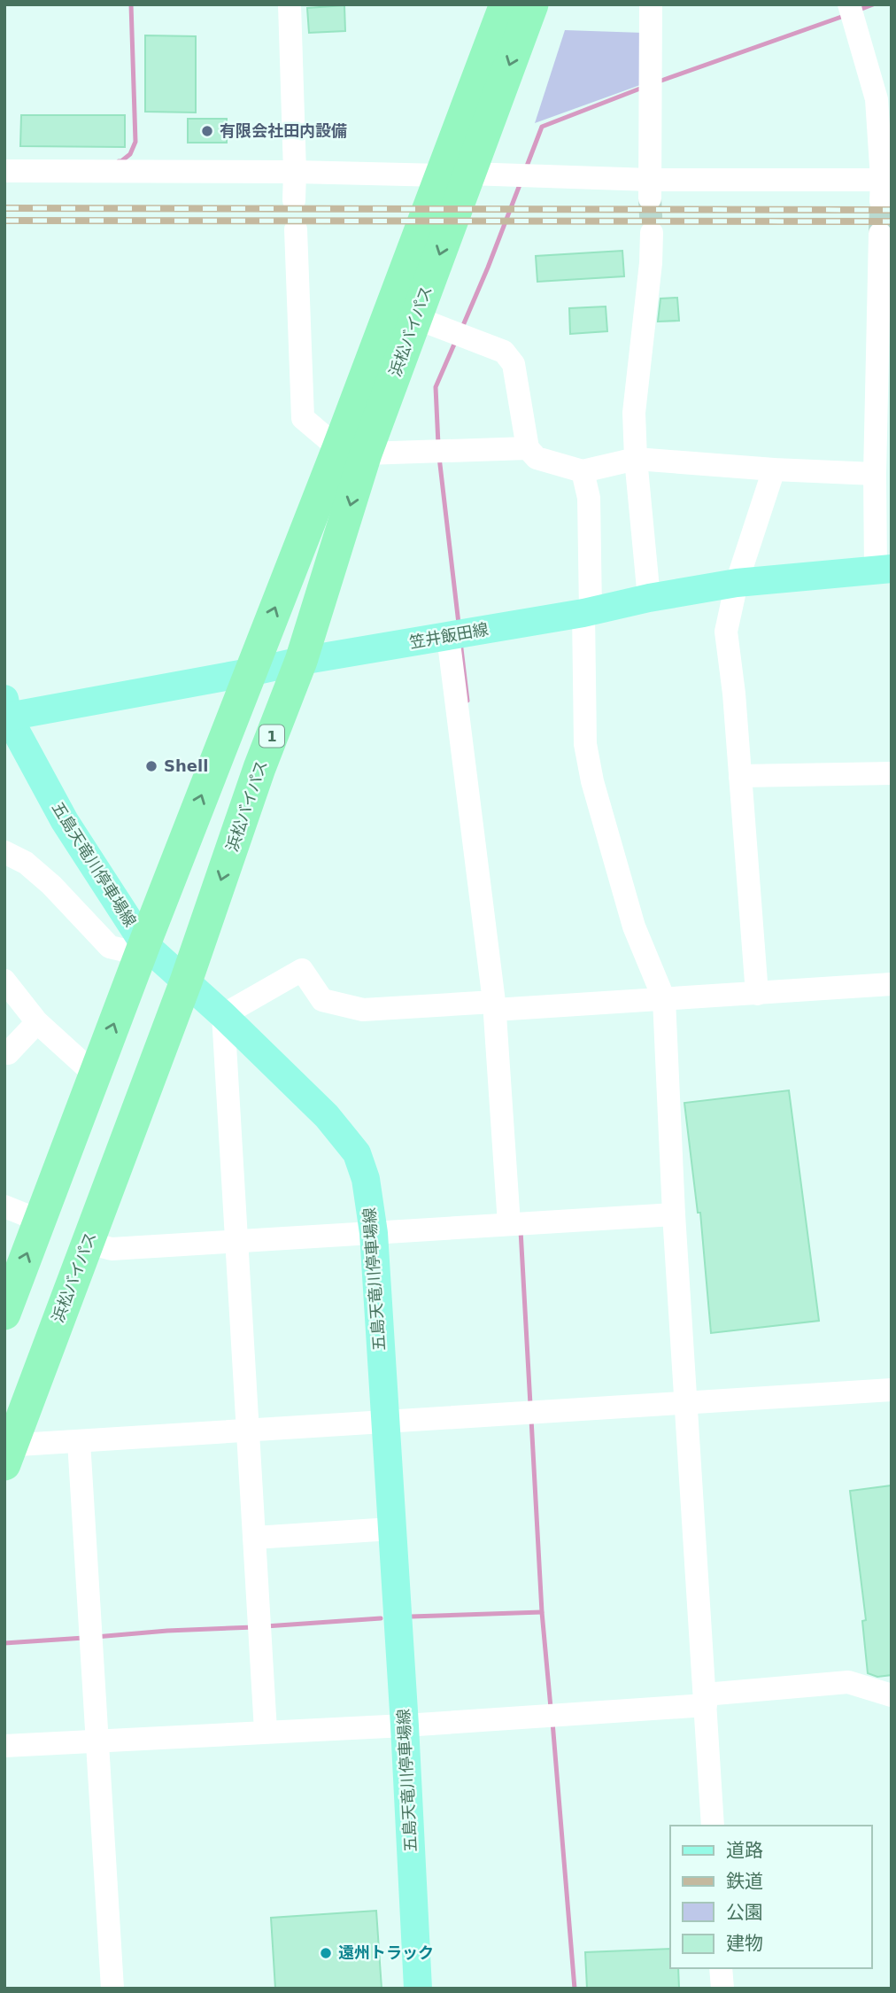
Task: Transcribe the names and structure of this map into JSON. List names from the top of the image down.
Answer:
{
  "streets": {
    "highway": ["浜松バイパス", "1"],
    "main road": ["笠井飯田線", "五島天竜川停車場線"]
  },
  "crossings": [
    ["浜松バイパス", "笠井飯田線"],
    ["浜松バイパス", "五島天竜川停車場線"],
    ["笠井飯田線", "五島天竜川停車場線"]
  ],
  "places": ["有限会社田内設備", "Shell", "遠州トラック"],
  "legend": [
    "道路",
    "鉄道",
    "公園",
    "建物"
  ]
}
